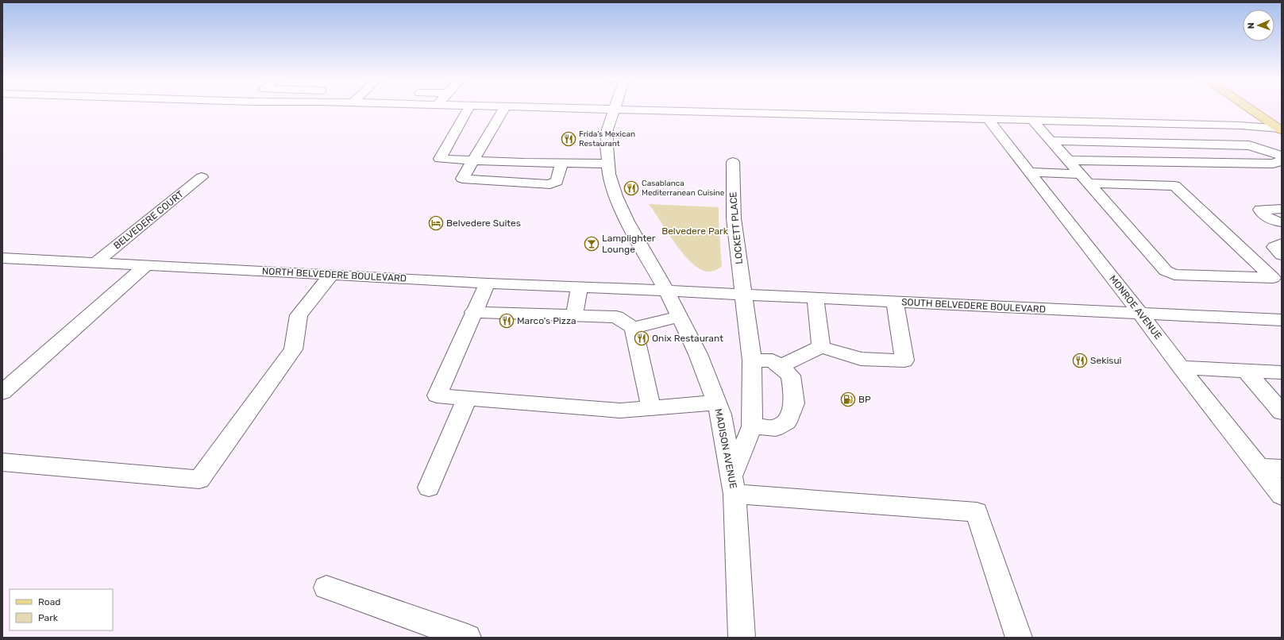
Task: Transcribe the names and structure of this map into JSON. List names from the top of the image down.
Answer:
{
  "streets": {
    "street": [
      "BELVEDERE COURT",
      "LOCKETT PLACE",
      "NORTH BELVEDERE BOULEVARD",
      "SOUTH BELVEDERE BOULEVARD",
      "MONROE AVENUE",
      "MADISON AVENUE"
    ]
  },
  "crossings": [
    ["BELVEDERE COURT", "NORTH BELVEDERE BOULEVARD"],
    ["LOCKETT PLACE", "SOUTH BELVEDERE BOULEVARD"],
    ["NORTH BELVEDERE BOULEVARD", "SOUTH BELVEDERE BOULEVARD"],
    ["NORTH BELVEDERE BOULEVARD", "MADISON AVENUE"],
    ["SOUTH BELVEDERE BOULEVARD", "MONROE AVENUE"],
    ["SOUTH BELVEDERE BOULEVARD", "MADISON AVENUE"]
  ],
  "parks": ["Belvedere Park"],
  "places": {
    "restaurant": [
      "Frida's Mexican Restaurant",
      "Casablanca Mediterranean Cuisine",
      "Marco's Pizza",
      "Onix Restaurant",
      "Sekisui"
    ],
    "hotel": ["Belvedere Suites"],
    "bar": ["Lamplighter Lounge"],
    "fuel station": ["BP"]
  },
  "legend": ["Road", "Park"],
  "north": "left"
}
